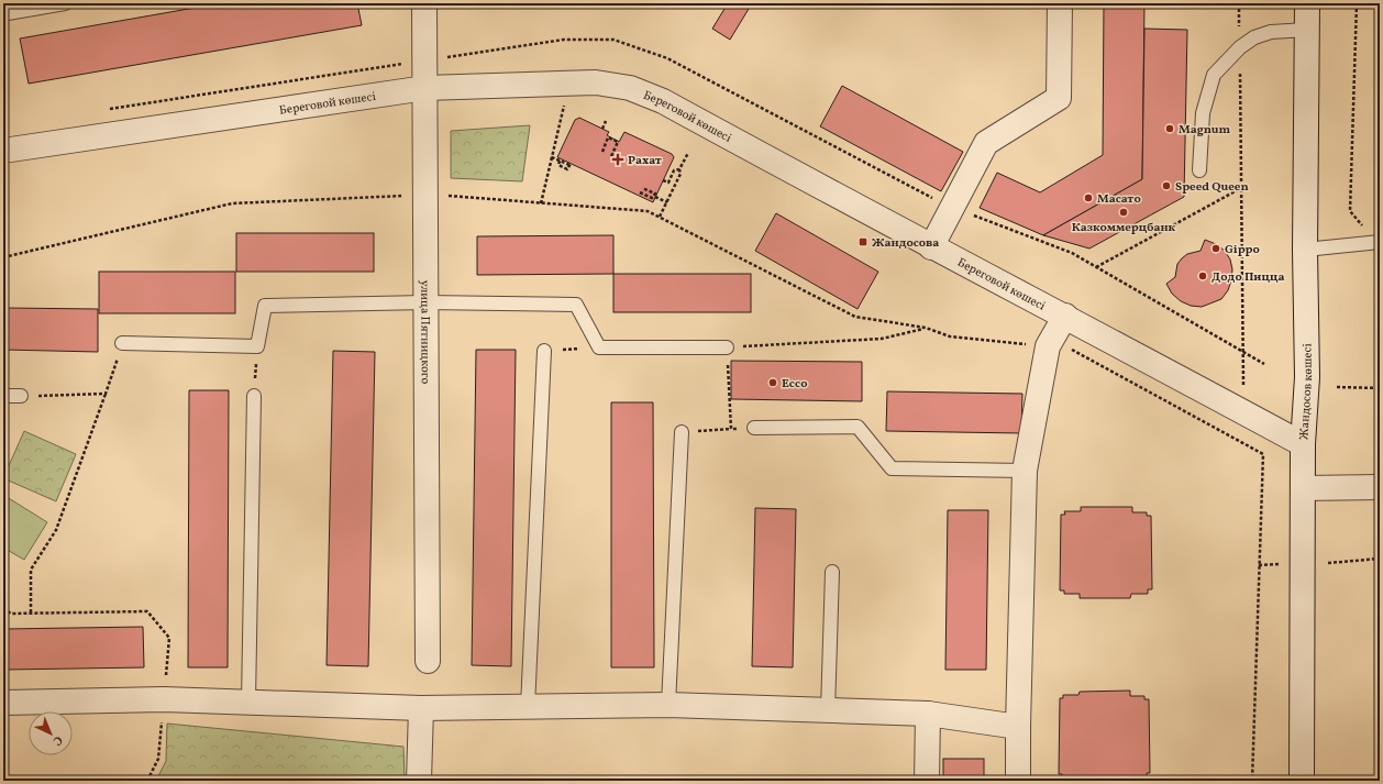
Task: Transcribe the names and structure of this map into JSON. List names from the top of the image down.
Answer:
{
  "streets": {
    "street": ["Береговой көшесі", "улица Пятницкого", "Жандосов көшесі"]
  },
  "crossings": [
    ["Береговой көшесі", "улица Пятницкого"],
    ["Береговой көшесі", "Жандосов көшесі"]
  ],
  "places": {
    "other": [
      "Magnum",
      "Speed Queen",
      "Масато",
      "Казкоммерцбанк",
      "Gippo",
      "Додо Пицца",
      "Ecco"
    ],
    "health": ["Рахат"],
    "transit": ["Жандосова"]
  },
  "north": "bottom right"
}
